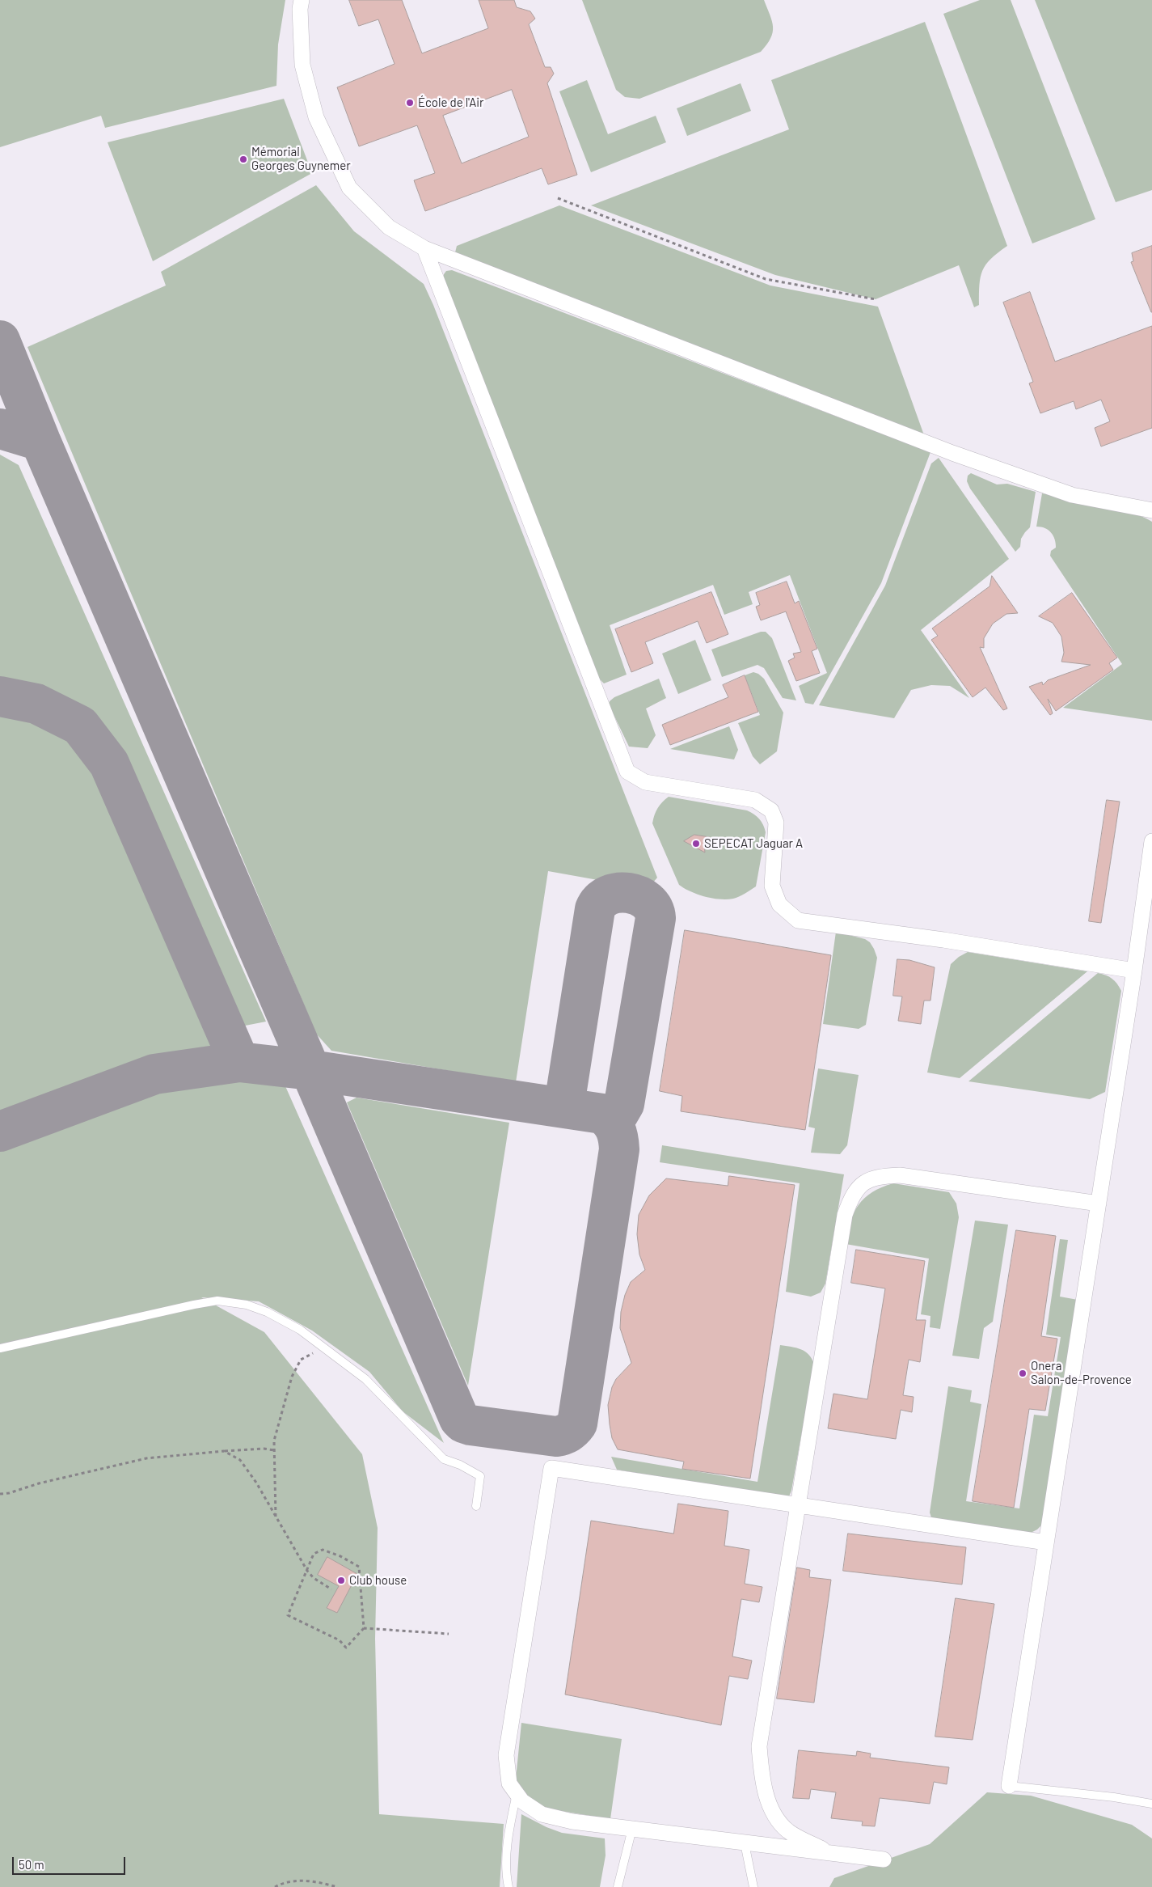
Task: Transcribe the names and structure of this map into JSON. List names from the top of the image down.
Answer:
{
  "places": [
    "École de l'Air",
    "Mémorial Georges Guynemer",
    "SEPECAT Jaguar A",
    "Onera Salon-de-Provence",
    "Club house"
  ],
  "scale_bar": "50 m"
}
